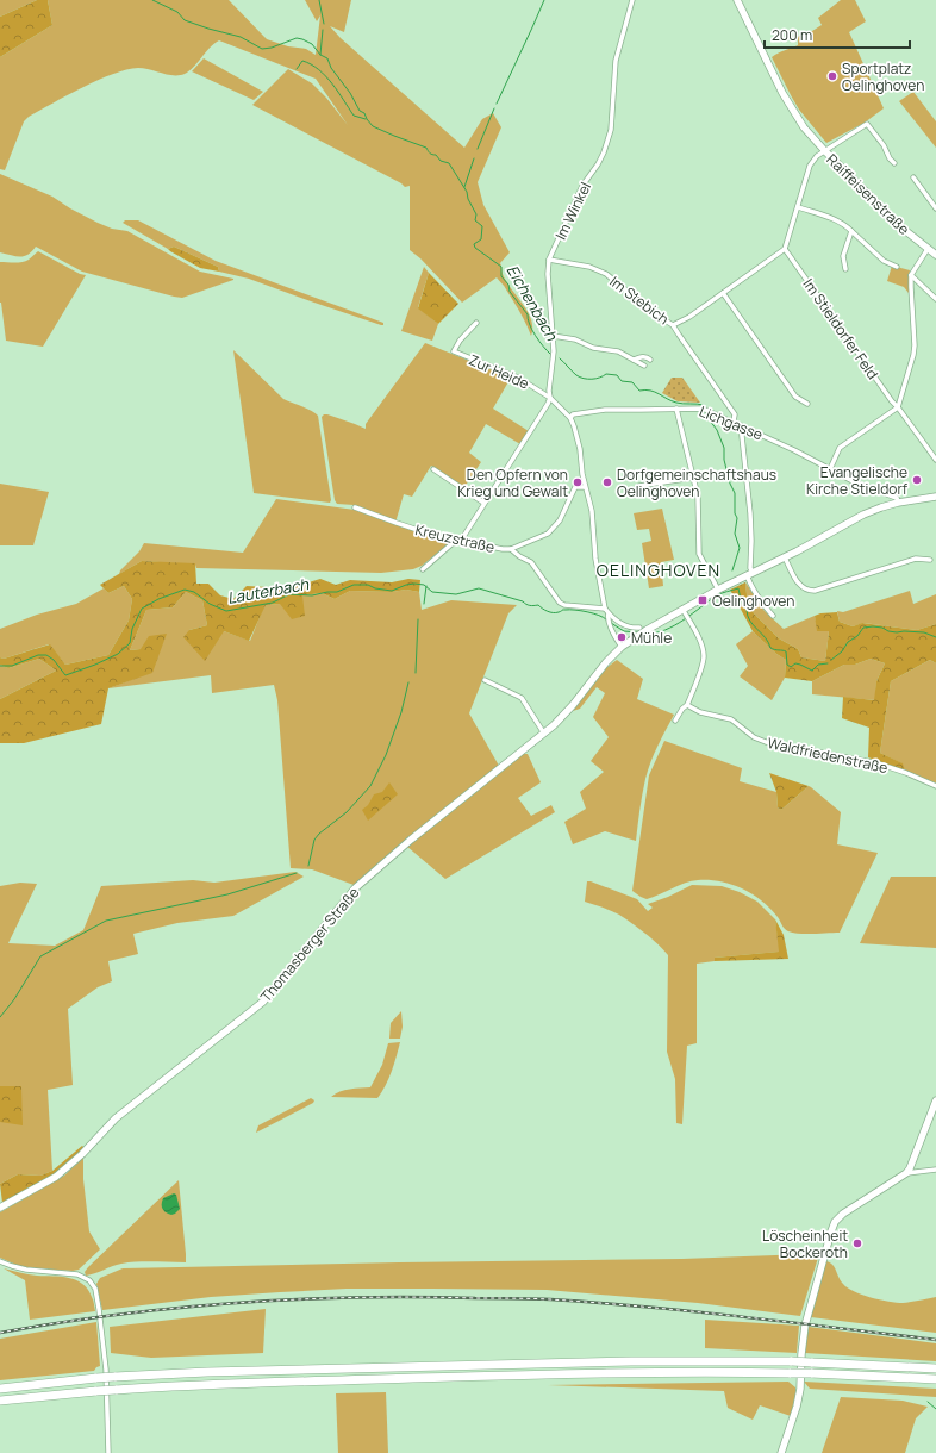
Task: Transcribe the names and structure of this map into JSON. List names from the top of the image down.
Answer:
{
  "streets": {
    "main road": ["Raiffeisenstraße", "Thomasberger Straße"],
    "street": [
      "Im Winkel",
      "Im Stebich",
      "Im Stieldorfer Feld",
      "Zur Heide",
      "Lichgasse",
      "Kreuzstraße",
      "Waldfriedenstraße"
    ]
  },
  "crossings": [
    ["Im Winkel", "Im Stebich"],
    ["Im Winkel", "Zur Heide"],
    ["Im Stebich", "Lichgasse"],
    ["Zur Heide", "Lichgasse"],
    ["Zur Heide", "Kreuzstraße"],
    ["Zur Heide", "Thomasberger Straße"],
    ["Lichgasse", "Thomasberger Straße"]
  ],
  "districts": ["OELINGHOVEN"],
  "water": ["Eichenbach", "Lauterbach"],
  "places": {
    "other": [
      "Sportplatz Oelinghoven",
      "Evangelische Kirche Stieldorf",
      "Den Opfern von Krieg und Gewalt",
      "Dorfgemeinschaftshaus Oelinghoven",
      "Mühle",
      "Löscheinheit Bockeroth"
    ],
    "transit": ["Oelinghoven"]
  },
  "scale_bar": "200 m"
}
